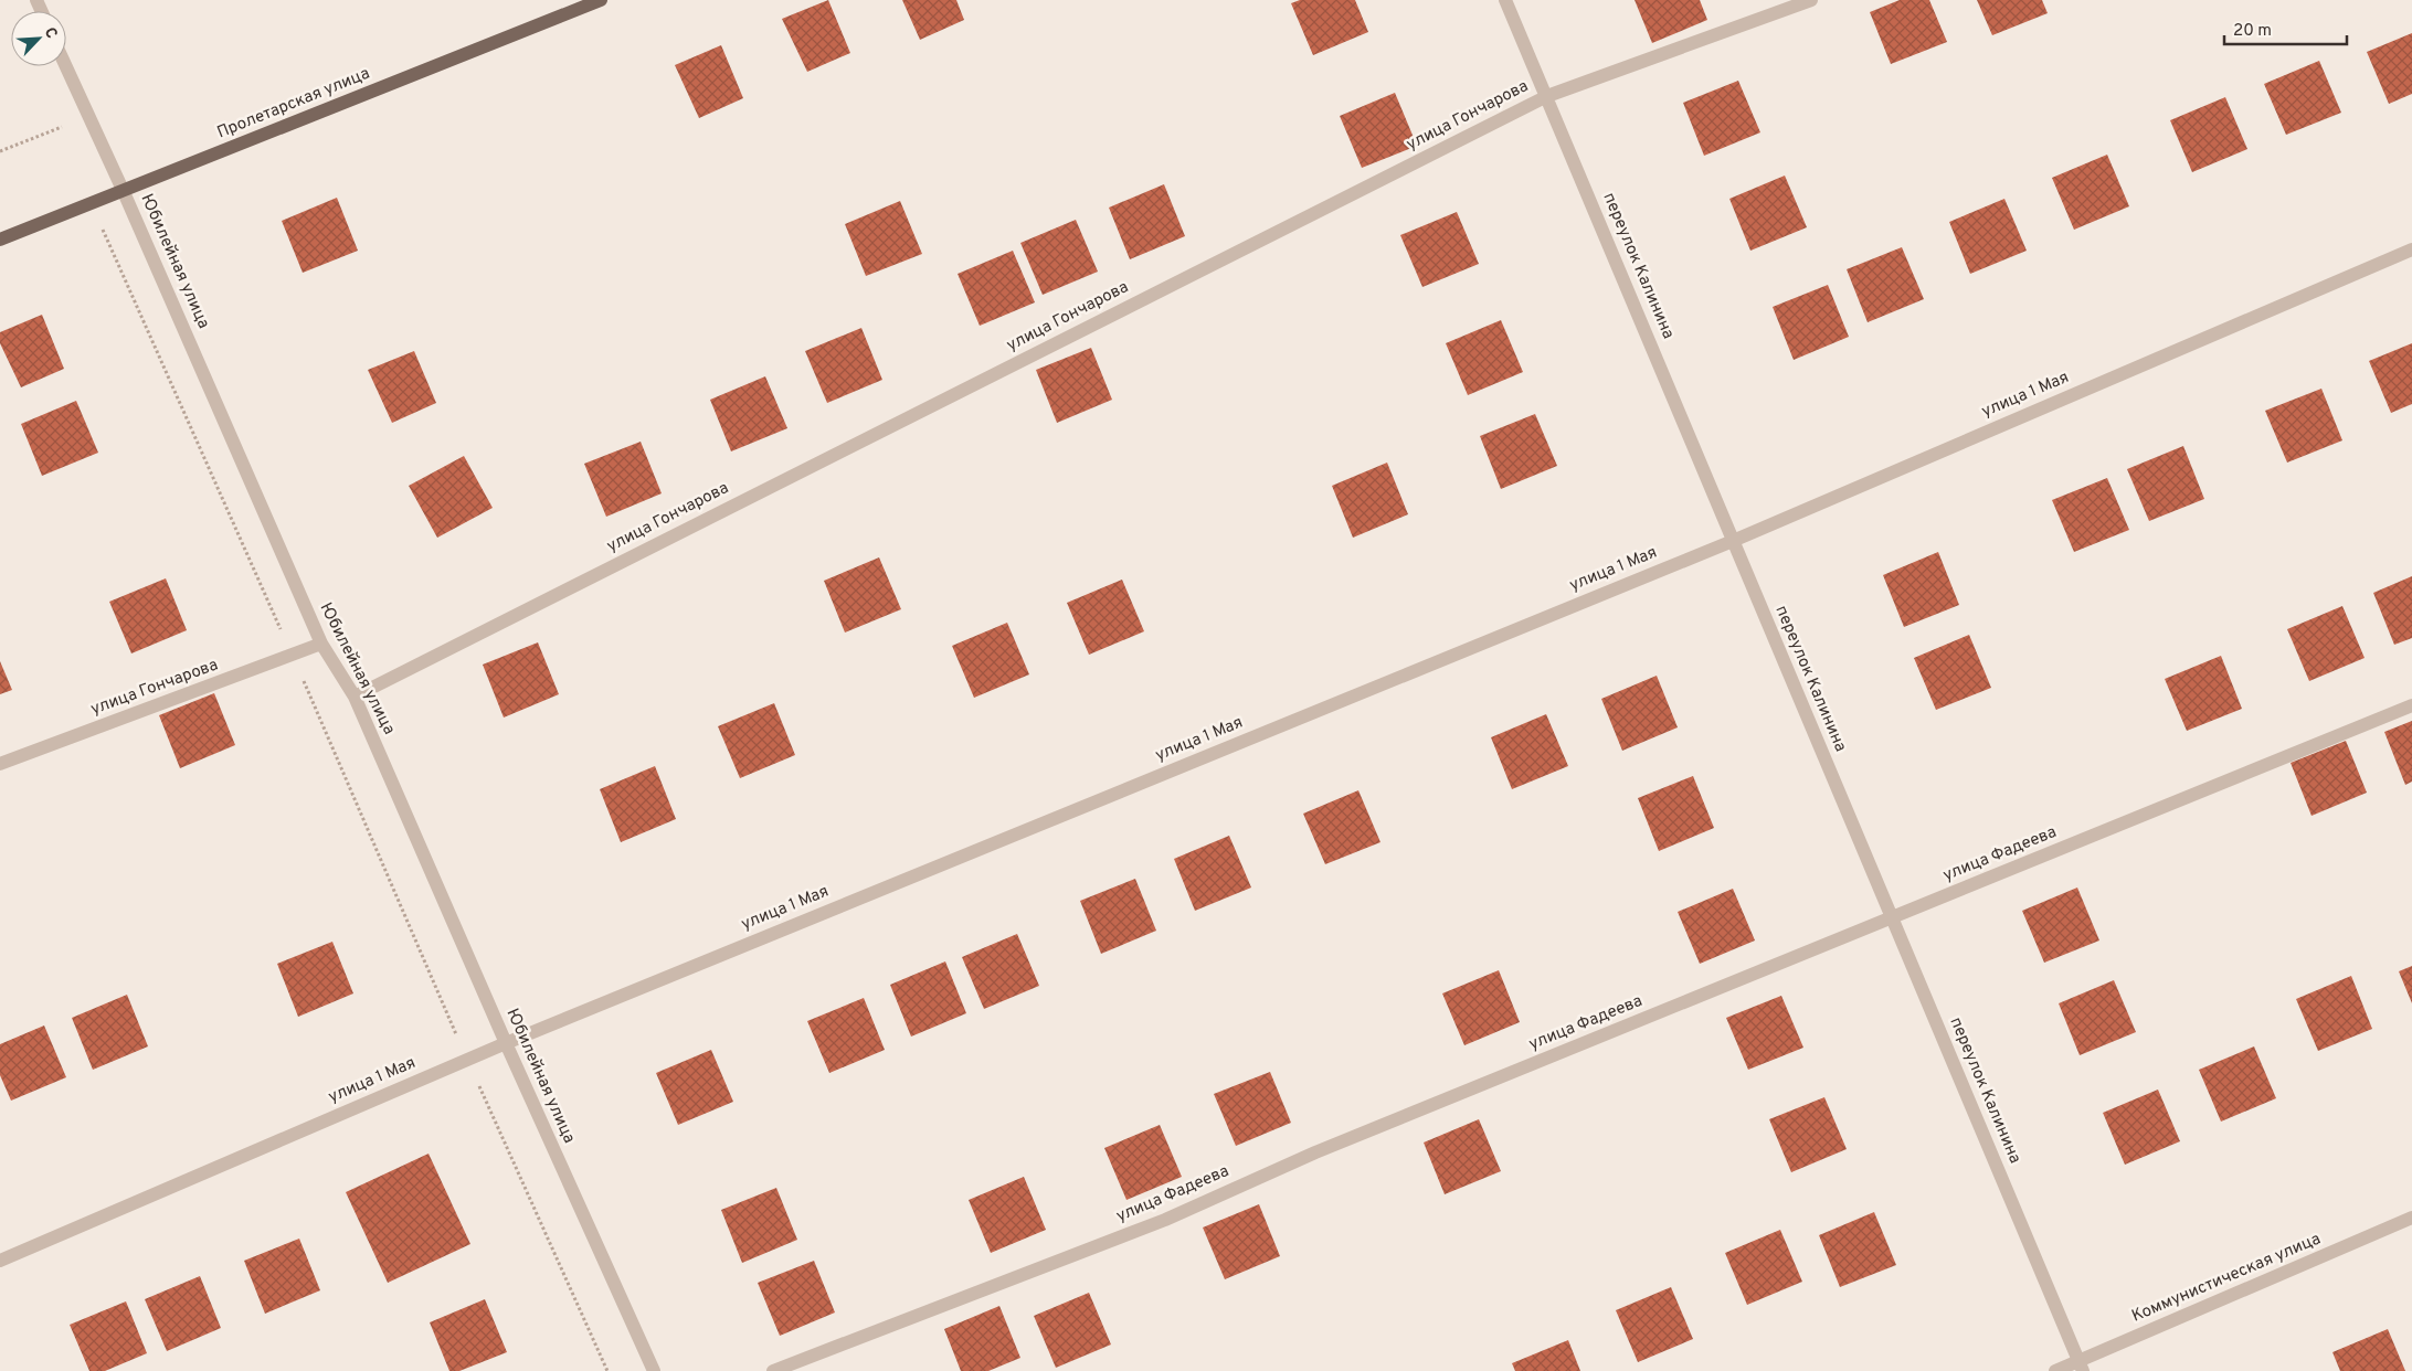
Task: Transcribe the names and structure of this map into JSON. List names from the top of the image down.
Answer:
{
  "streets": {
    "main road": ["Пролетарская улица"],
    "street": [
      "улица Гончарова",
      "Юбилейная улица",
      "переулок Калинина",
      "улица 1 Мая",
      "улица Фадеева",
      "Коммунистическая улица"
    ]
  },
  "crossings": [
    ["Пролетарская улица", "Юбилейная улица"],
    ["улица Гончарова", "Юбилейная улица"],
    ["улица Гончарова", "переулок Калинина"],
    ["Юбилейная улица", "улица 1 Мая"],
    ["переулок Калинина", "улица 1 Мая"],
    ["переулок Калинина", "улица Фадеева"],
    ["переулок Калинина", "Коммунистическая улица"]
  ],
  "scale_bar": "20 m",
  "north": "top right"
}
